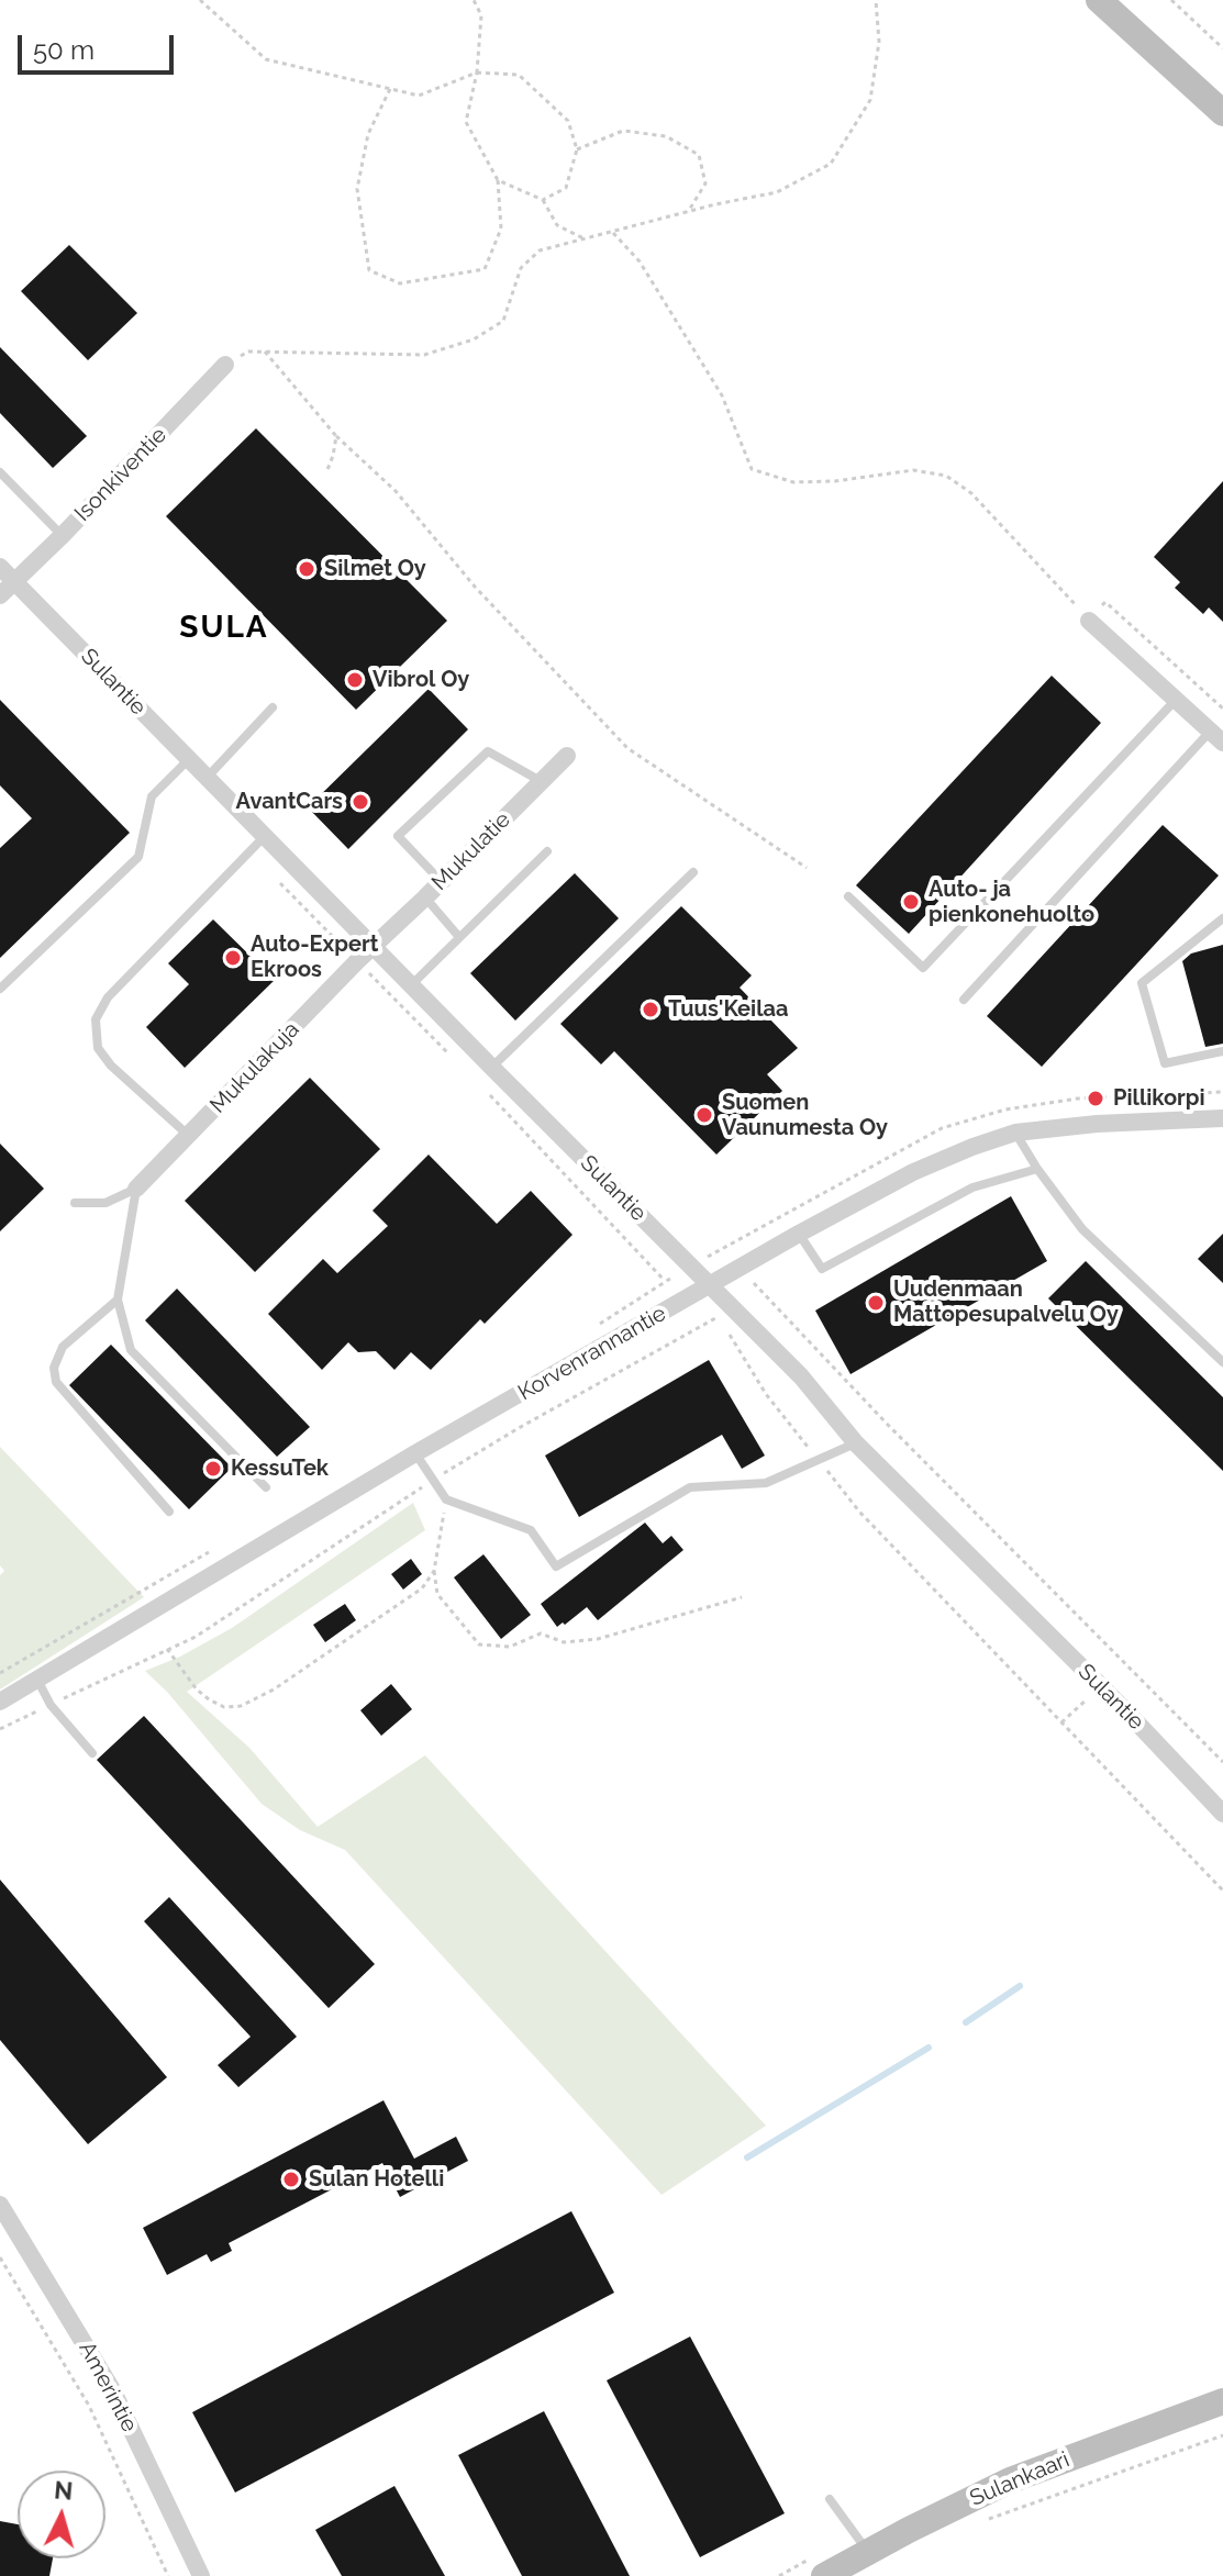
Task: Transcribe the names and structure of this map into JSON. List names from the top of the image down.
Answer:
{
  "streets": {
    "street": [
      "Isonkiventie",
      "Sulantie",
      "Mukulatie",
      "Mukulakuja",
      "Korvenrannantie",
      "Amerintie",
      "Sulankaari"
    ]
  },
  "crossings": [
    ["Isonkiventie", "Sulantie"],
    ["Sulantie", "Mukulatie"],
    ["Sulantie", "Mukulakuja"],
    ["Sulantie", "Korvenrannantie"],
    ["Mukulatie", "Mukulakuja"]
  ],
  "districts": ["SULA"],
  "places": [
    "Silmet Oy",
    "Vibrol Oy",
    "AvantCars",
    "Auto- ja pienkonehuolto",
    "Auto-Expert Ekroos",
    "Tuus'Keilaa",
    "Pillikorpi",
    "Suomen Vaunumesta Oy",
    "Uudenmaan Mattopesupalvelu Oy",
    "KessuTek",
    "Sulan Hotelli"
  ],
  "scale_bar": "50 m",
  "north": "top"
}
